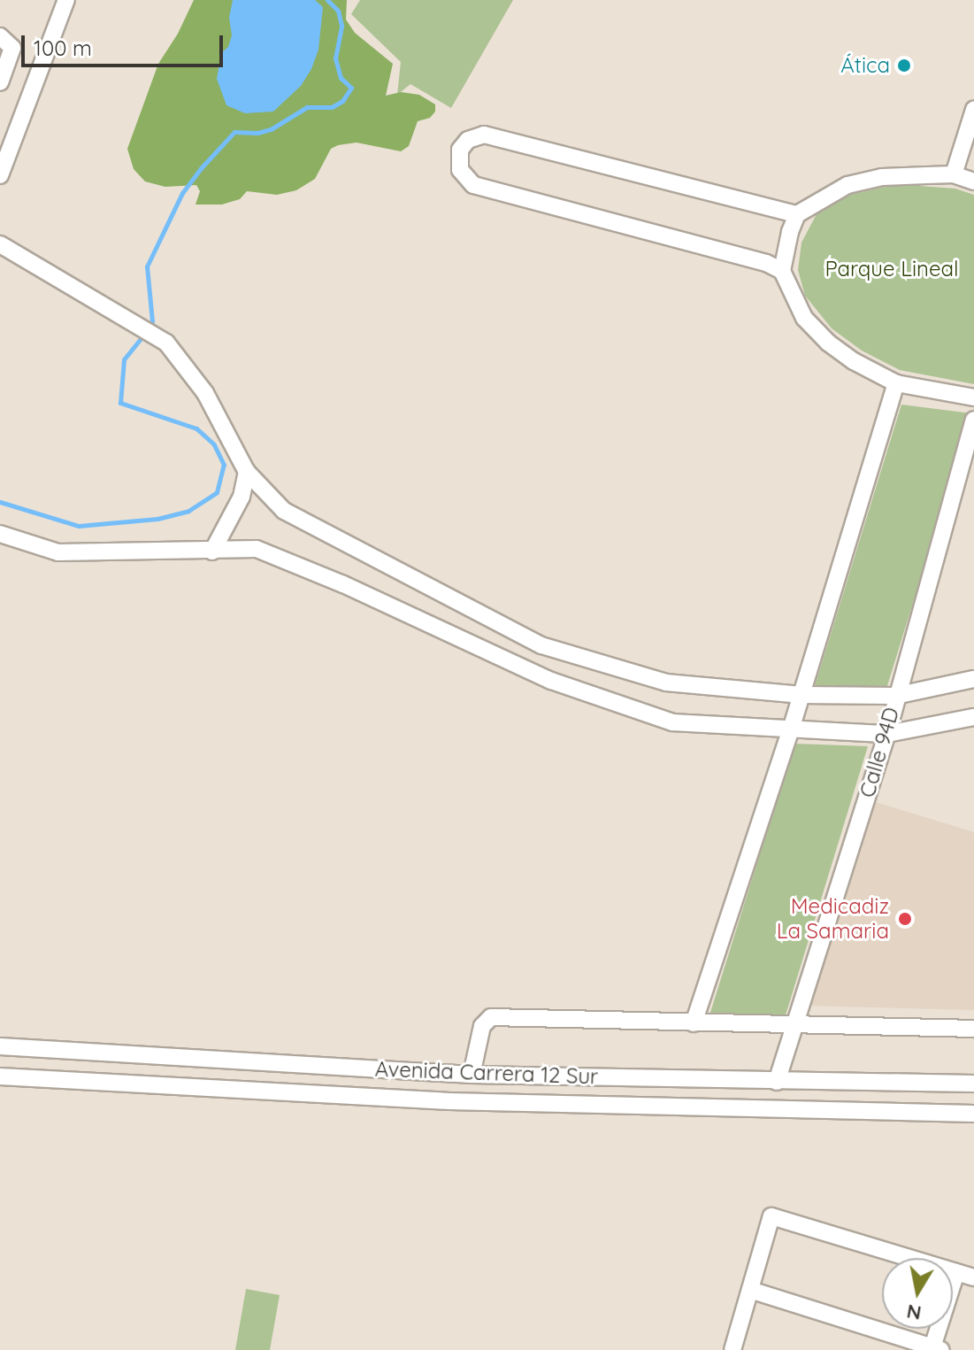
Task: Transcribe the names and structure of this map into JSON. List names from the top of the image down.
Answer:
{
  "streets": {
    "street": ["Calle 94D", "Avenida Carrera 12 Sur"]
  },
  "crossings": [
    ["Calle 94D", "Avenida Carrera 12 Sur"]
  ],
  "parks": ["Parque Lineal"],
  "places": ["Ática", "Medicadiz La Samaria"],
  "scale_bar": "100 m",
  "north": "bottom"
}
